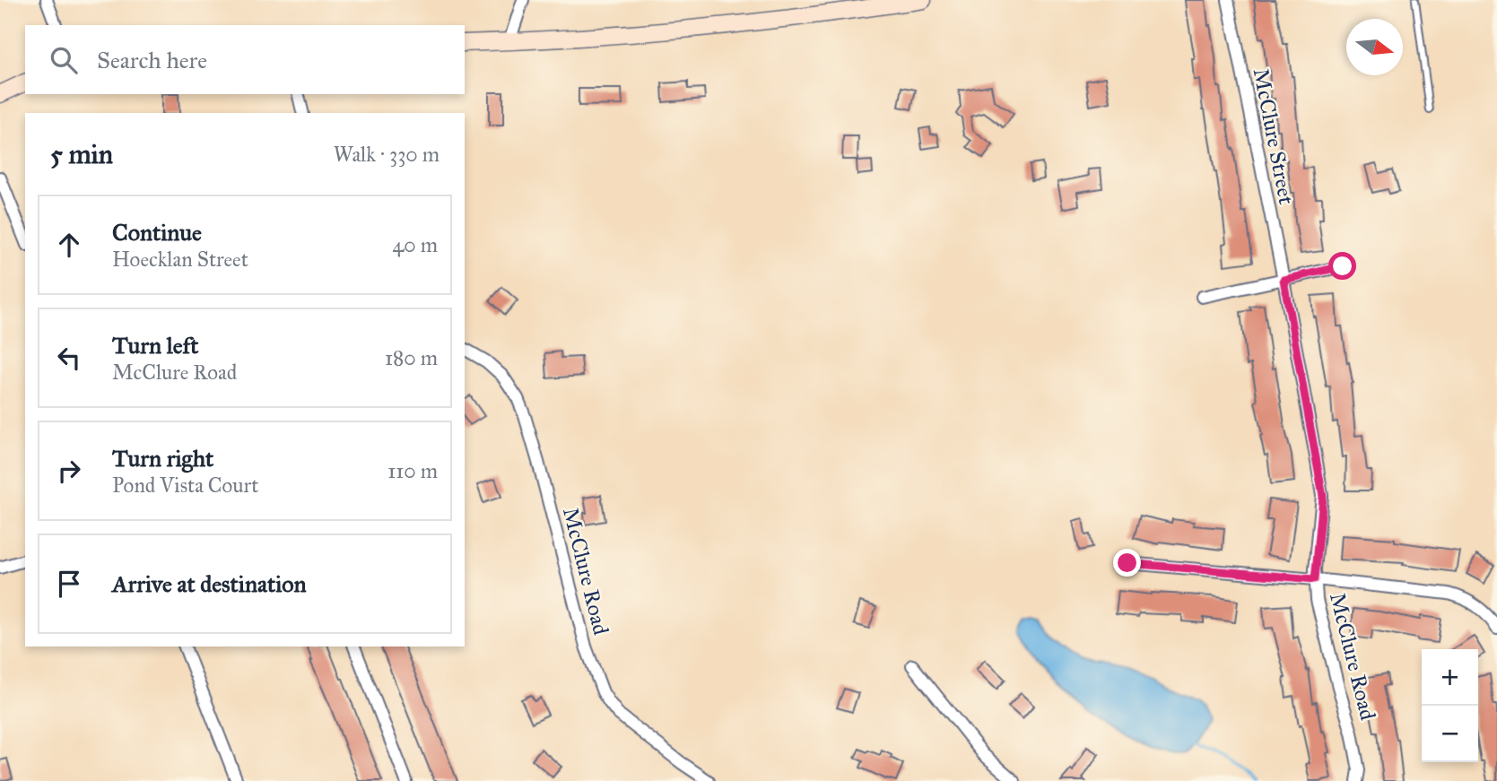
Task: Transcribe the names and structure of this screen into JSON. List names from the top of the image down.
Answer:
{
  "streets": {
    "street": ["McClure Street", "McClure Road"]
  },
  "crossings": [
    ["McClure Street", "McClure Road"]
  ],
  "north": "right",
  "page": {
    "search": "Search here",
    "heading": ["5 min", "Walk · 330 m"],
    "list": [
      ["Continue", "Hoecklan Street", "40 m"],
      ["Turn left", "McClure Road", "180 m"],
      ["Turn right", "Pond Vista Court", "110 m"],
      "Arrive at destination"
    ],
    "map_buttons": ["+", "−"]
  }
}
